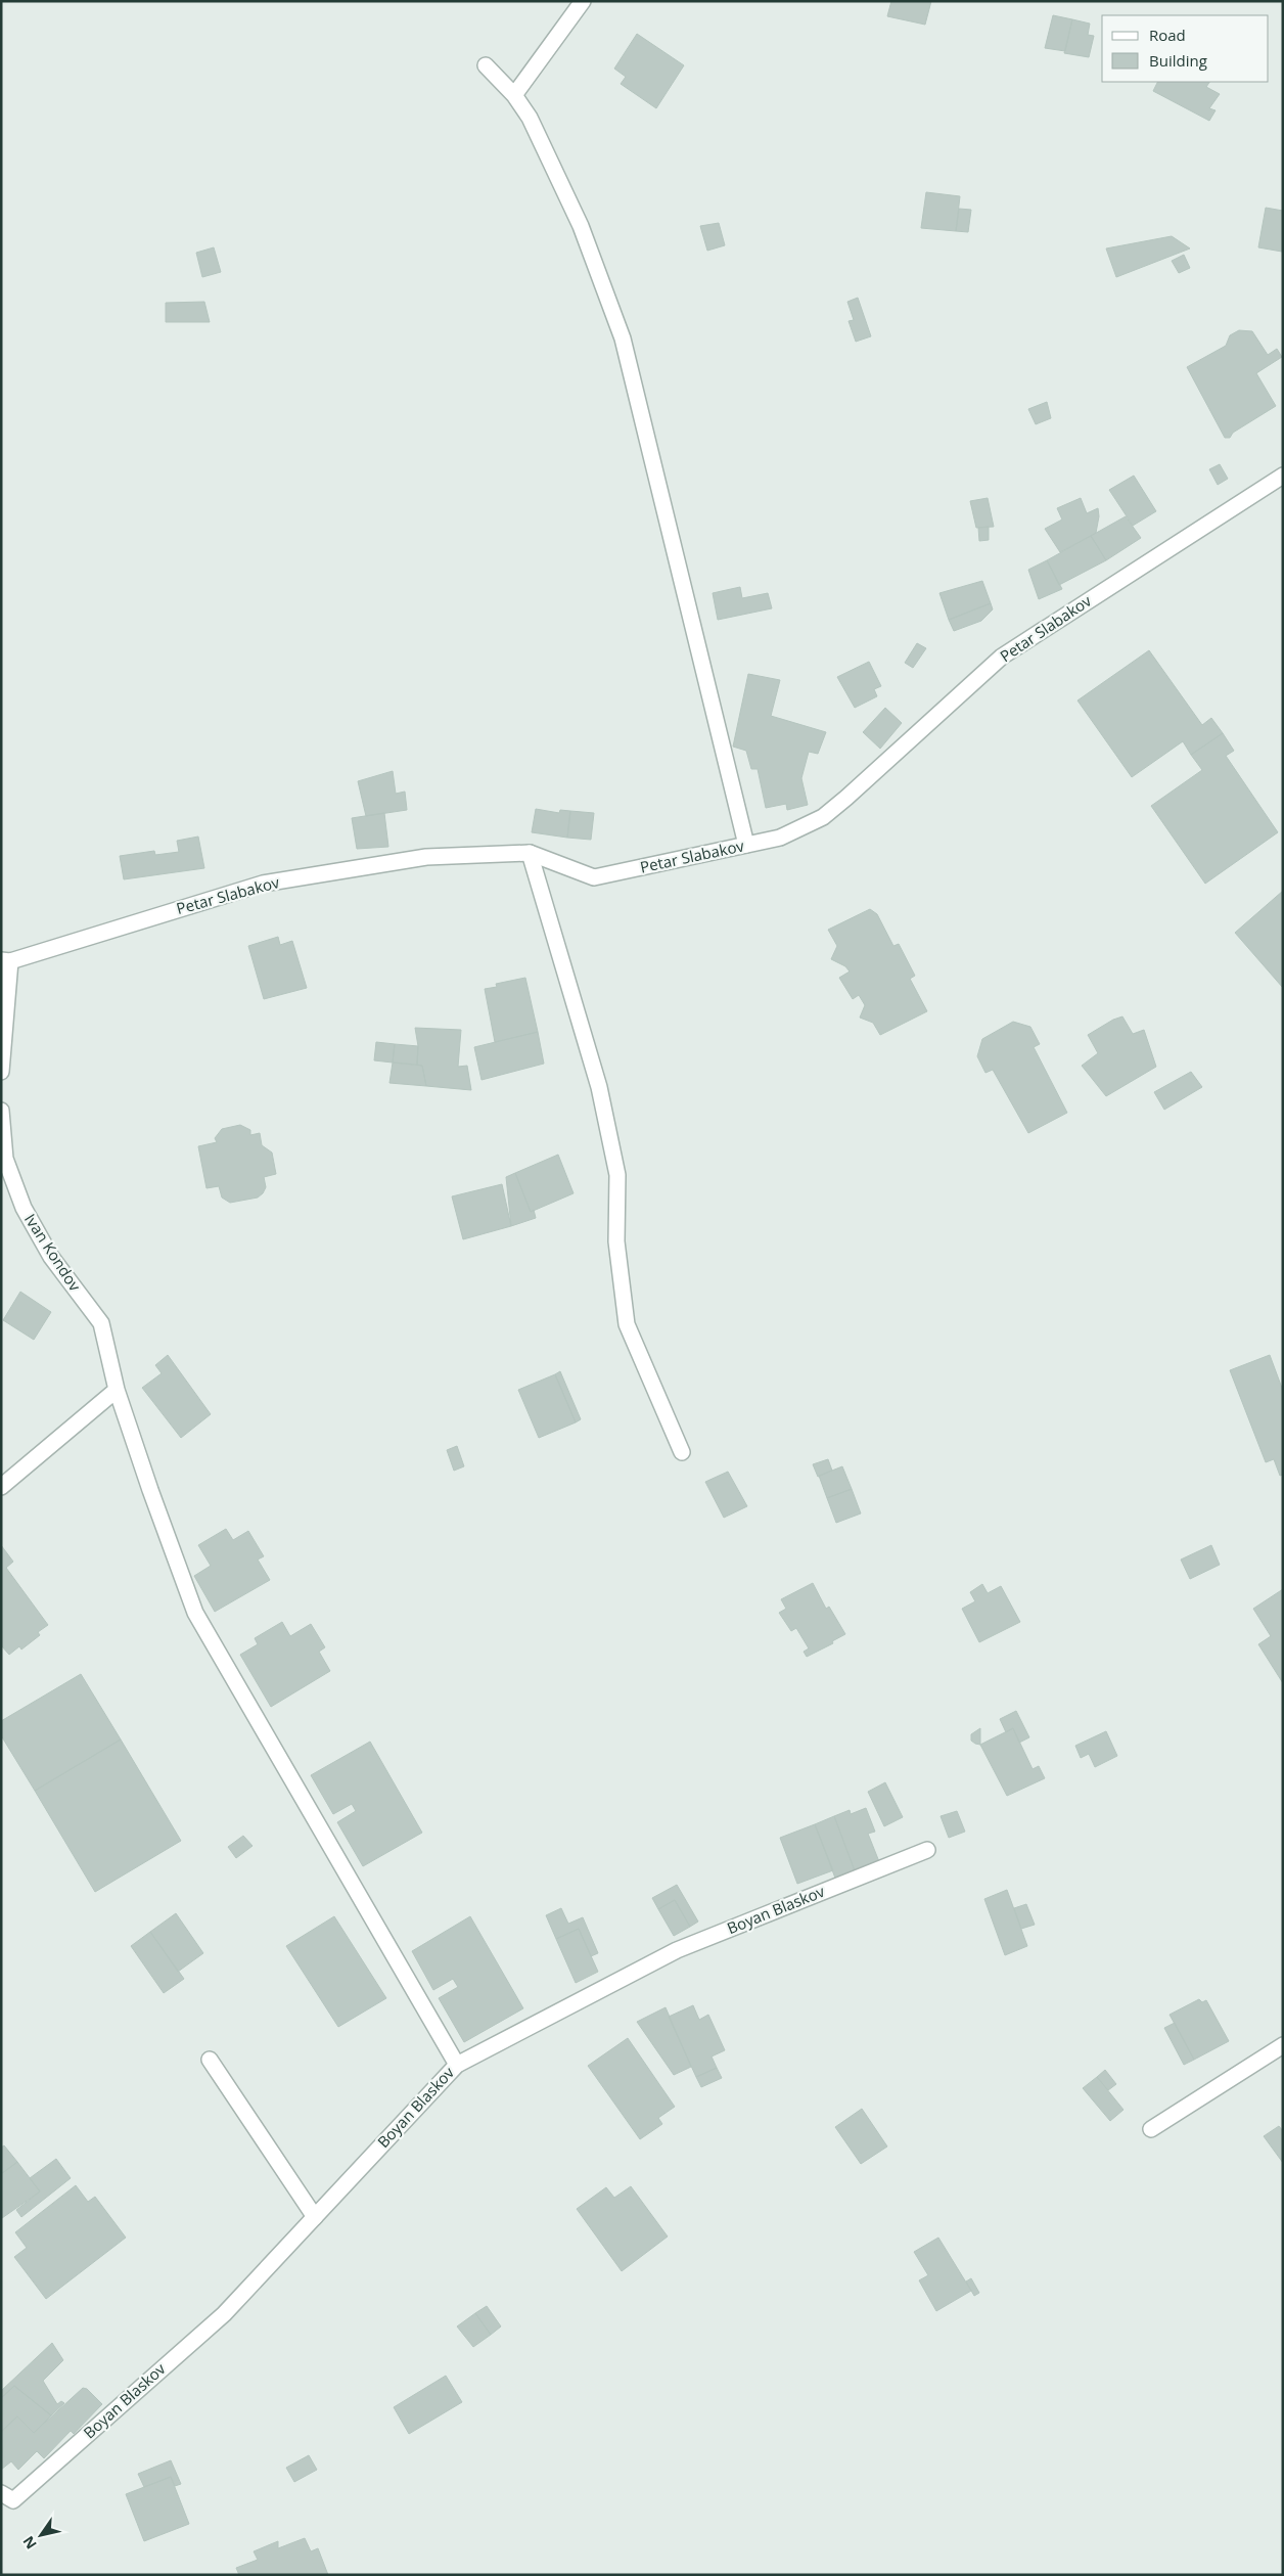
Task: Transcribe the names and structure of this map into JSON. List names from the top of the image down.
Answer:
{
  "streets": {
    "street": ["Petar Slabakov", "Ivan Kondov", "Boyan Blaskov"]
  },
  "crossings": [
    ["Ivan Kondov", "Boyan Blaskov"]
  ],
  "legend": ["Road", "Building"],
  "north": "bottom left"
}
